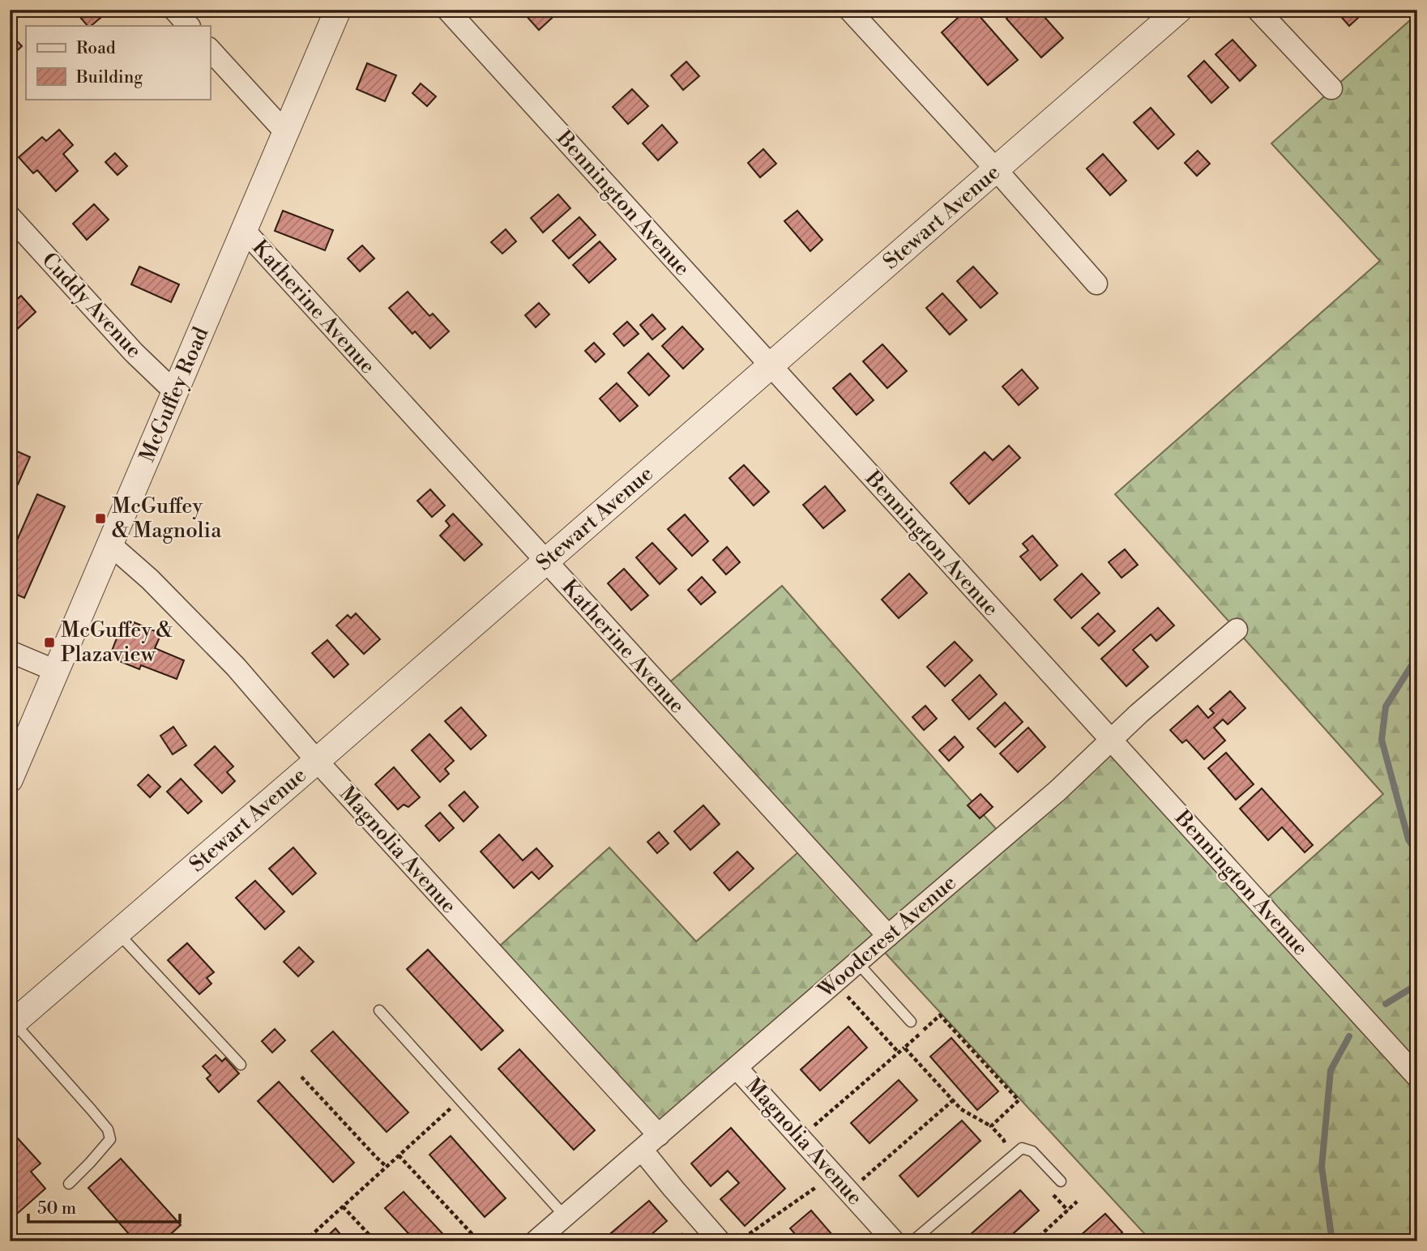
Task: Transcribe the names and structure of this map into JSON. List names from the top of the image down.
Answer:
{
  "streets": {
    "street": [
      "Bennington Avenue",
      "Stewart Avenue",
      "Cuddy Avenue",
      "Katherine Avenue",
      "McGuffey Road",
      "Magnolia Avenue",
      "Woodcrest Avenue"
    ]
  },
  "crossings": [
    ["Bennington Avenue", "Stewart Avenue"],
    ["Bennington Avenue", "Woodcrest Avenue"],
    ["Stewart Avenue", "Katherine Avenue"],
    ["Stewart Avenue", "Magnolia Avenue"],
    ["Cuddy Avenue", "McGuffey Road"],
    ["Katherine Avenue", "McGuffey Road"],
    ["Katherine Avenue", "Woodcrest Avenue"],
    ["McGuffey Road", "Magnolia Avenue"],
    ["Magnolia Avenue", "Woodcrest Avenue"]
  ],
  "places": {
    "transit": ["McGuffey & Magnolia", "McGuffey & Plazaview"]
  },
  "legend": ["Road", "Building"],
  "scale_bar": "50 m"
}
